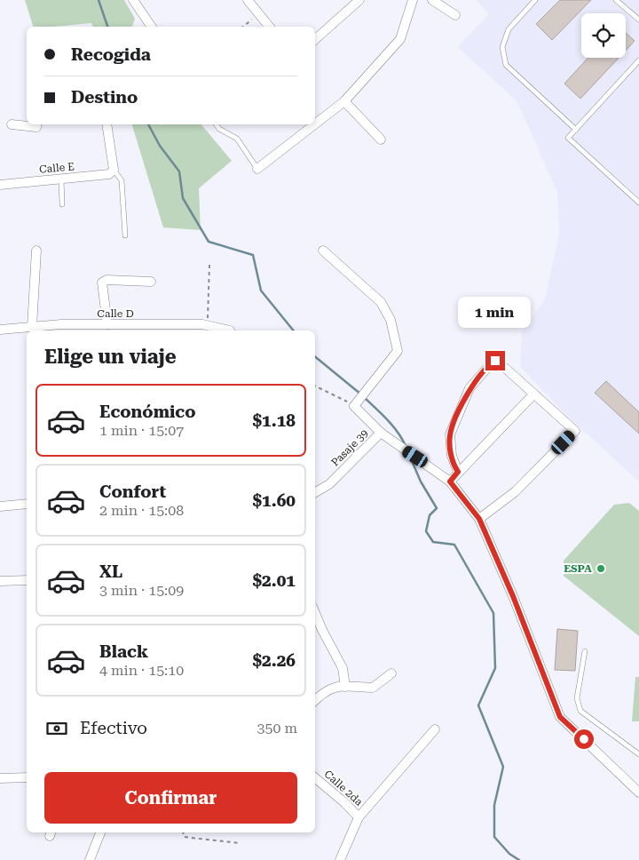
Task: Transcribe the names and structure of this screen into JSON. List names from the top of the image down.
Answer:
{
  "streets": {
    "street": [
      "Calle E",
      "Calle D",
      "Pasaje 39",
      "Calle 2da"
    ]
  },
  "places": ["ESPA"],
  "page": {
    "banner": ["Recogida", "Destino"],
    "bubble": "1 min",
    "heading": "Elige un viaje",
    "list": [
      {
        "name": "Económico",
        "note": "1 min · 15:07",
        "value": "$1.18"
      },
      {
        "name": "Confort",
        "note": "2 min · 15:08",
        "value": "$1.60"
      },
      {
        "name": "XL",
        "note": "3 min · 15:09",
        "value": "$2.01"
      },
      {
        "name": "Black",
        "note": "4 min · 15:10",
        "value": "$2.26"
      }
    ],
    "pay": ["Efectivo", "350 m"],
    "buttons": "Confirmar"
  }
}
